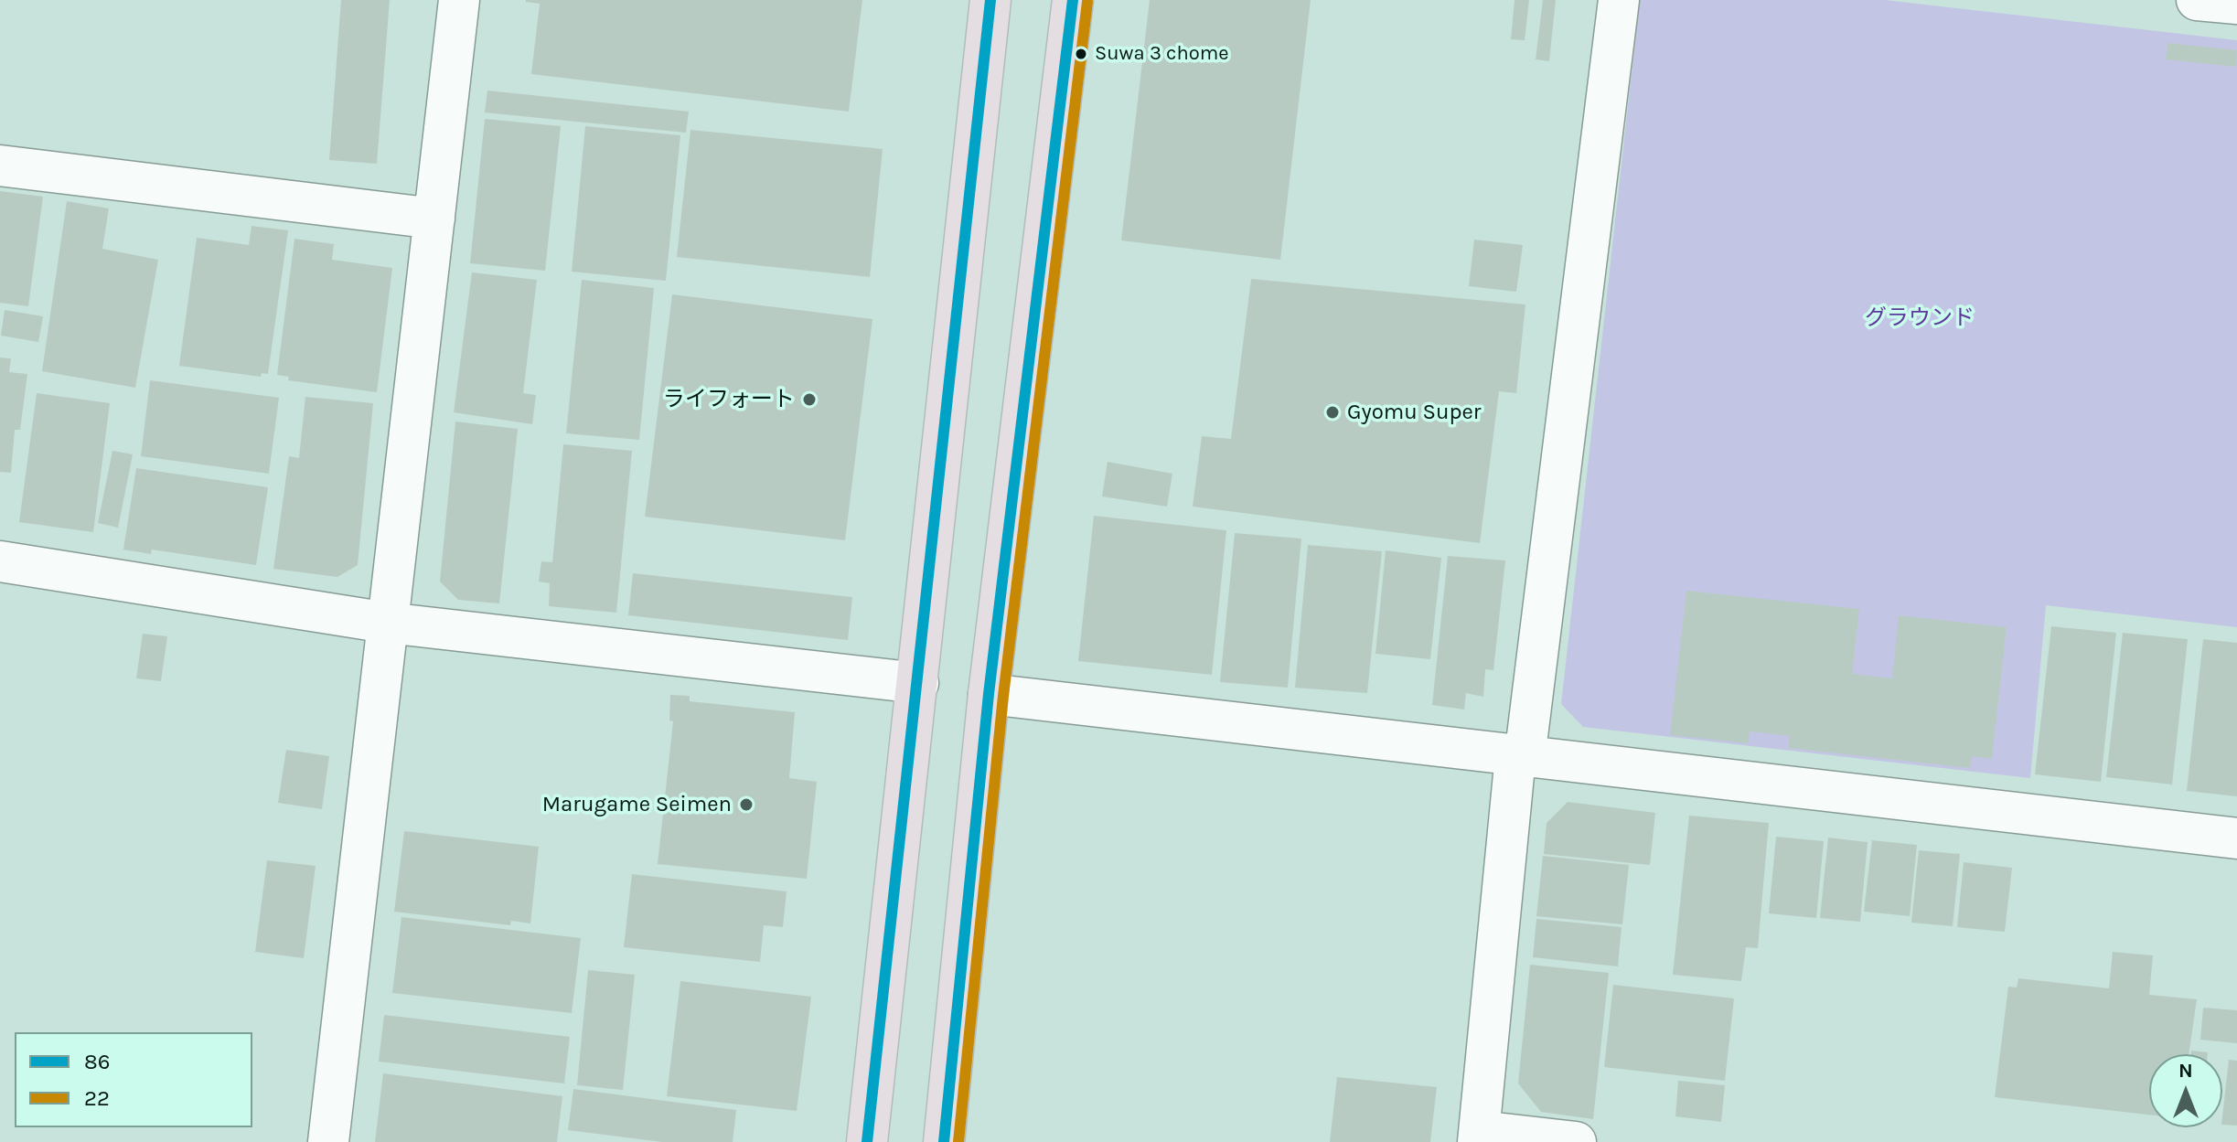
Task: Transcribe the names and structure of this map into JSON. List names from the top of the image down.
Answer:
{
  "parks": ["グラウンド"],
  "places": [
    "Suwa 3 chome",
    "ライフォート",
    "Gyomu Super",
    "Marugame Seimen"
  ],
  "lines": ["transit line 86", "transit line 22"],
  "legend": ["86", "22"],
  "north": "top"
}
